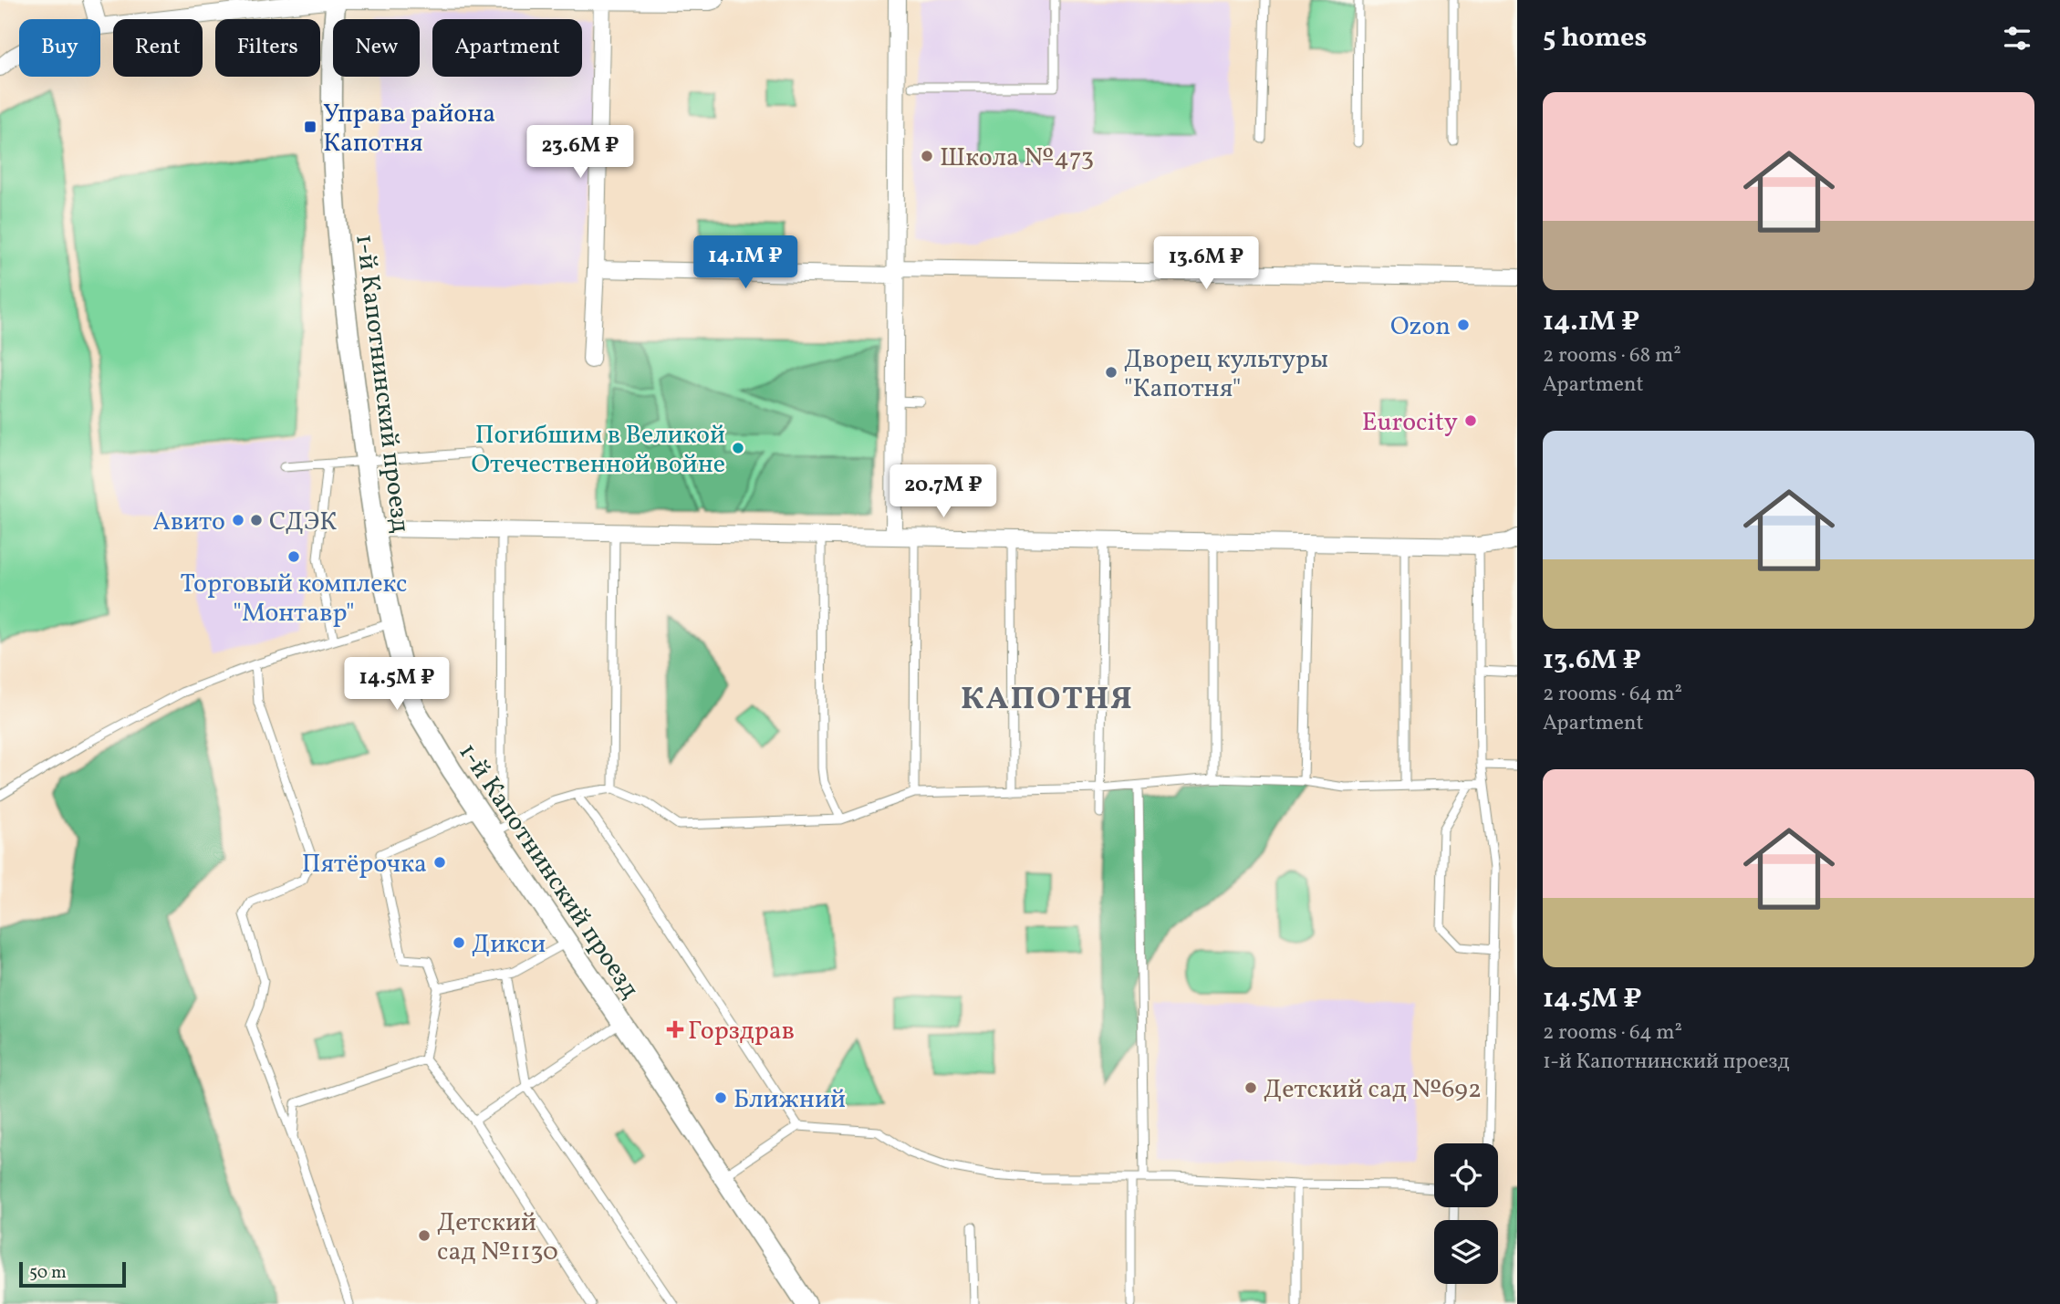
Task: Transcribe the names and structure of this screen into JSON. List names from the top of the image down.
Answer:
{
  "streets": {
    "street": ["1-й Капотнинский проезд"]
  },
  "districts": ["КАПОТНЯ"],
  "places": {
    "transit": ["Управа района Капотня"],
    "other": [
      "Школа №473",
      "Ozon",
      "Дворец культуры \"Капотня\"",
      "Eurocity",
      "Погибшим в Великой Отечественной войне",
      "Авито",
      "СДЭК",
      "Торговый комплекс \"Монтавр\"",
      "Пятёрочка",
      "Дикси",
      "Детский сад №692",
      "Ближний",
      "Детский сад №1130"
    ],
    "health": ["Горздрав"]
  },
  "scale_bar": "50 m",
  "page": {
    "heading": "5 homes",
    "chip": [
      "Buy",
      "Rent",
      "Filters",
      "New",
      "Apartment"
    ],
    "list": [
      {
        "name": "14.1M ₽",
        "note": "2 rooms · 68 m² · Apartment"
      },
      {
        "name": "13.6M ₽",
        "note": "2 rooms · 64 m² · Apartment"
      },
      {
        "name": "14.5M ₽",
        "note": "2 rooms · 64 m² · 1-й Капотнинский проезд"
      }
    ],
    "price": [
      "23.6M ₽",
      "14.1M ₽",
      "13.6M ₽",
      "20.7M ₽",
      "14.5M ₽"
    ],
    "scale": "50 m"
  }
}
